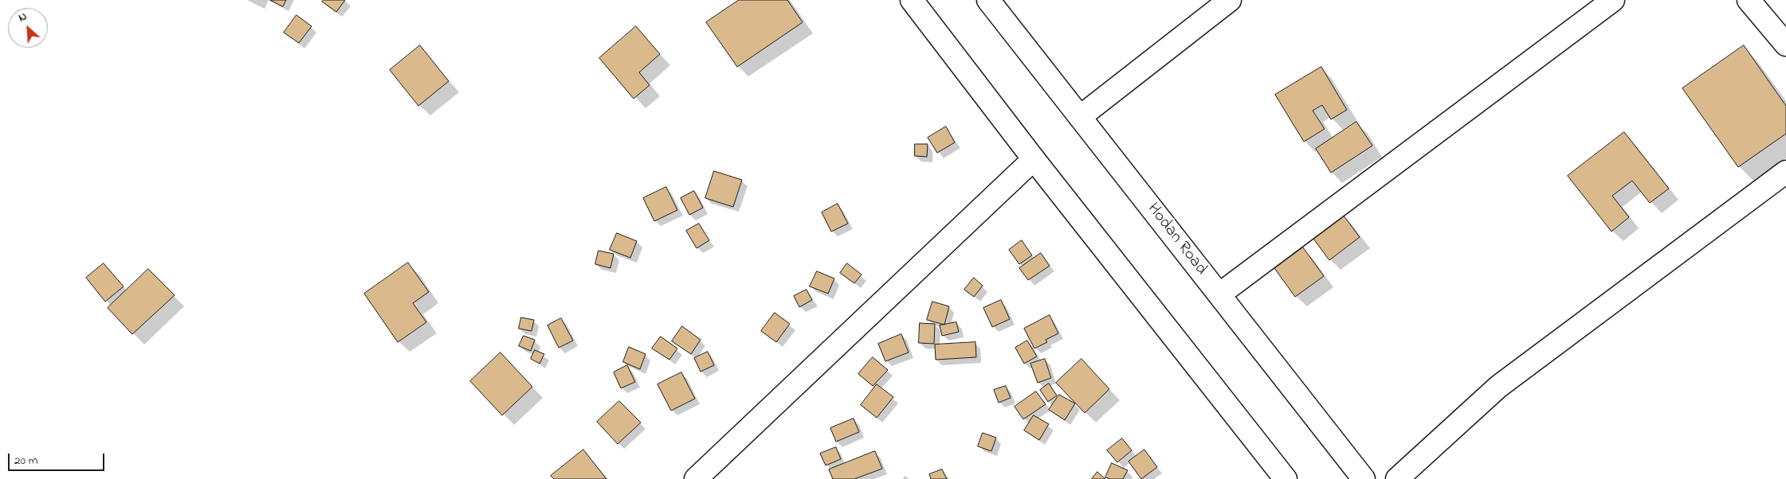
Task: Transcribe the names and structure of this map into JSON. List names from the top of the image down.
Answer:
{
  "streets": {
    "street": ["Hodan Road"]
  },
  "scale_bar": "20 m",
  "north": "top left"
}
